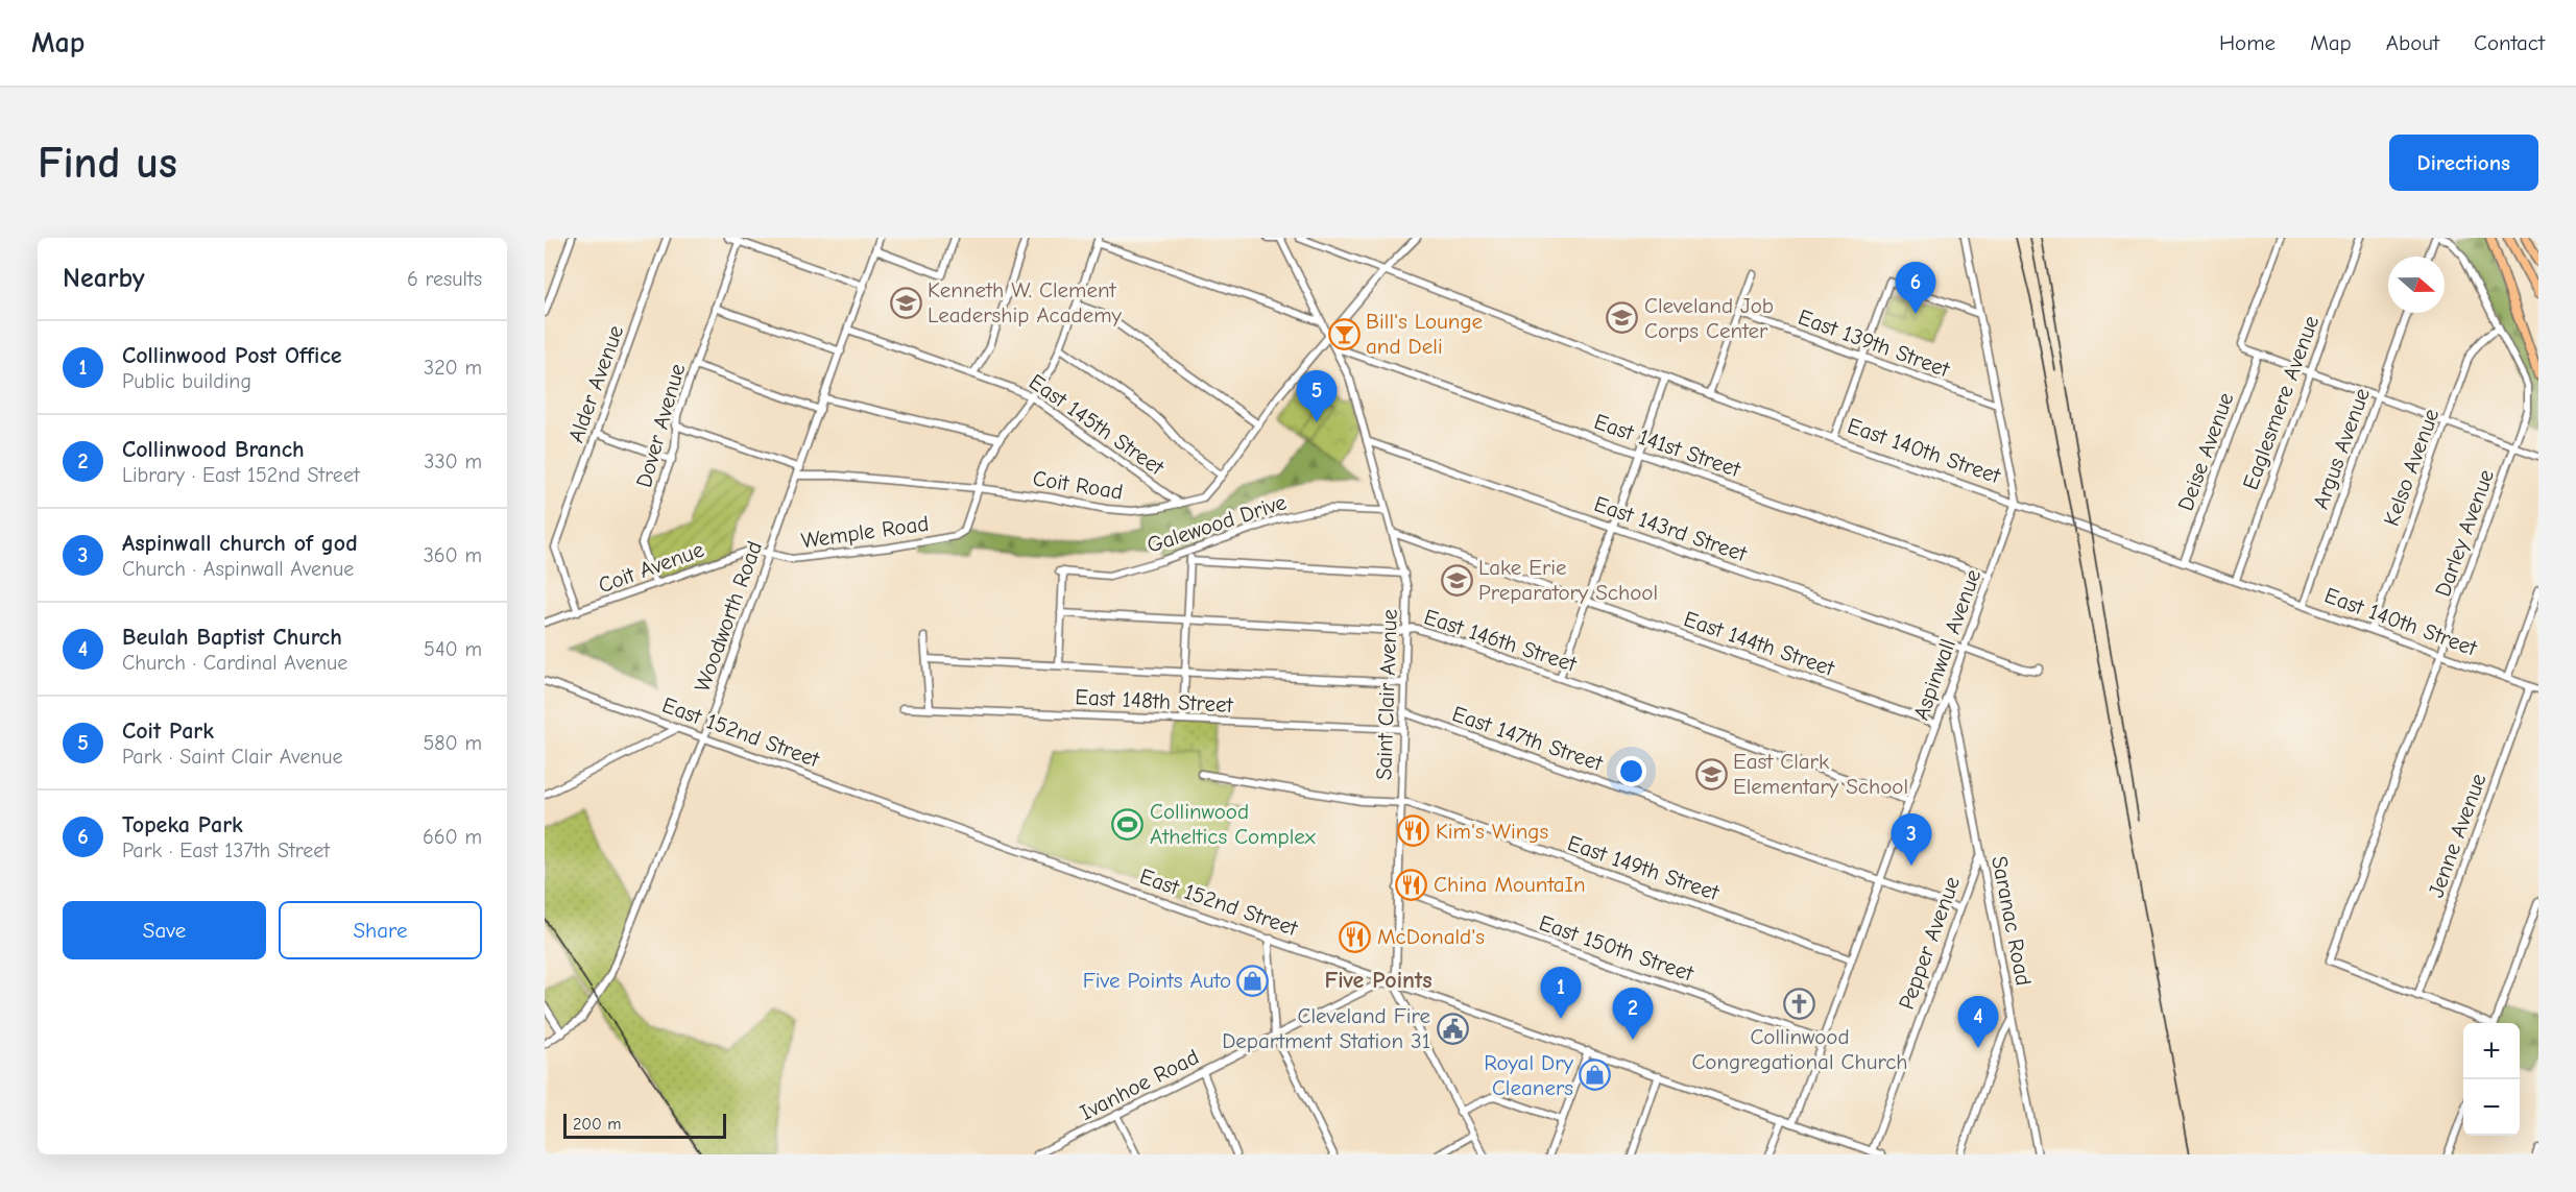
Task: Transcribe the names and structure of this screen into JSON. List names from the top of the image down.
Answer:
{
  "streets": {
    "street": [
      "East 139th Street",
      "Alder Avenue",
      "Eaglesmere Avenue",
      "East 145th Street",
      "Dover Avenue",
      "East 141st Street",
      "Argus Avenue",
      "East 140th Street",
      "Deise Avenue",
      "Kelso Avenue",
      "Coit Road",
      "Galewood Drive",
      "East 143rd Street",
      "Wemple Road",
      "Darley Avenue",
      "Coit Avenue",
      "Woodworth Road",
      "East 146th Street",
      "East 144th Street",
      "Aspinwall Avenue",
      "Saint Clair Avenue",
      "East 148th Street",
      "East 152nd Street",
      "East 147th Street",
      "Jenne Avenue",
      "East 149th Street",
      "Saranac Road",
      "Pepper Avenue",
      "East 150th Street",
      "Ivanhoe Road"
    ]
  },
  "crossings": [
    ["Alder Avenue", "Coit Avenue"],
    ["Eaglesmere Avenue", "East 140th Street"],
    ["East 145th Street", "Coit Road"],
    ["East 145th Street", "Woodworth Road"],
    ["Dover Avenue", "Coit Avenue"],
    ["East 141st Street", "Aspinwall Avenue"],
    ["East 141st Street", "Saint Clair Avenue"],
    ["Argus Avenue", "East 140th Street"],
    ["East 140th Street", "Deise Avenue"],
    ["East 140th Street", "Kelso Avenue"],
    ["East 140th Street", "Coit Road"],
    ["East 140th Street", "Darley Avenue"],
    ["East 140th Street", "Aspinwall Avenue"],
    ["East 140th Street", "Jenne Avenue"],
    ["Kelso Avenue", "Darley Avenue"],
    ["Coit Road", "Wemple Road"],
    ["Coit Road", "Woodworth Road"],
    ["Coit Road", "Saint Clair Avenue"],
    ["Galewood Drive", "East 146th Street"],
    ["Galewood Drive", "Saint Clair Avenue"],
    ["East 143rd Street", "Aspinwall Avenue"],
    ["East 143rd Street", "Saint Clair Avenue"],
    ["Wemple Road", "Coit Avenue"],
    ["Wemple Road", "Woodworth Road"],
    ["Darley Avenue", "Jenne Avenue"],
    ["Coit Avenue", "Woodworth Road"],
    ["Woodworth Road", "East 152nd Street"],
    ["East 146th Street", "Aspinwall Avenue"],
    ["East 146th Street", "Saint Clair Avenue"],
    ["East 144th Street", "Aspinwall Avenue"],
    ["East 144th Street", "Saint Clair Avenue"],
    ["Aspinwall Avenue", "East 152nd Street"],
    ["Aspinwall Avenue", "East 147th Street"],
    ["Aspinwall Avenue", "East 149th Street"],
    ["Aspinwall Avenue", "Saranac Road"],
    ["Aspinwall Avenue", "East 150th Street"],
    ["Saint Clair Avenue", "East 148th Street"],
    ["Saint Clair Avenue", "East 152nd Street"],
    ["Saint Clair Avenue", "East 147th Street"],
    ["Saint Clair Avenue", "East 149th Street"],
    ["Saint Clair Avenue", "East 150th Street"],
    ["Saint Clair Avenue", "Ivanhoe Road"],
    ["East 152nd Street", "Pepper Avenue"],
    ["East 152nd Street", "Ivanhoe Road"],
    ["East 147th Street", "Pepper Avenue"],
    ["Saranac Road", "Pepper Avenue"]
  ],
  "districts": ["Five Points"],
  "places": {
    "school or university": [
      "Kenneth W. Clement Leadership Academy",
      "Cleveland Job Corps Center",
      "Lake Erie Preparatory School",
      "East Clark Elementary School"
    ],
    "bar": ["Bill's Lounge and Deli"],
    "sports": ["Collinwood Atheltics Complex"],
    "restaurant": ["Kim's Wings", "China MountaIn", "McDonald's"],
    "shop": ["Five Points Auto", "Royal Dry Cleaners"],
    "church": ["Collinwood Congregational Church"],
    "public building": ["Cleveland Fire Department Station 31"]
  },
  "scale_bar": "200 m",
  "north": "right",
  "page": {
    "header": "Map",
    "nav": [
      "Home",
      "Map",
      "About",
      "Contact"
    ],
    "buttons": [
      "Directions",
      ["Save", "Share"]
    ],
    "title": "Find us",
    "heading": ["Nearby", "6 results"],
    "pins": [
      "6",
      "5",
      "3",
      "1",
      "2",
      "4"
    ],
    "list": [
      {
        "mark": "1",
        "name": "Collinwood Post Office",
        "note": "Public building",
        "value": "320 m"
      },
      {
        "mark": "2",
        "name": "Collinwood Branch",
        "note": "Library · East 152nd Street",
        "value": "330 m"
      },
      {
        "mark": "3",
        "name": "Aspinwall church of god",
        "note": "Church · Aspinwall Avenue",
        "value": "360 m"
      },
      {
        "mark": "4",
        "name": "Beulah Baptist Church",
        "note": "Church · Cardinal Avenue",
        "value": "540 m"
      },
      {
        "mark": "5",
        "name": "Coit Park",
        "note": "Park · Saint Clair Avenue",
        "value": "580 m"
      },
      {
        "mark": "6",
        "name": "Topeka Park",
        "note": "Park · East 137th Street",
        "value": "660 m"
      }
    ],
    "map_buttons": ["+", "−"],
    "scale": "200 m"
  }
}
